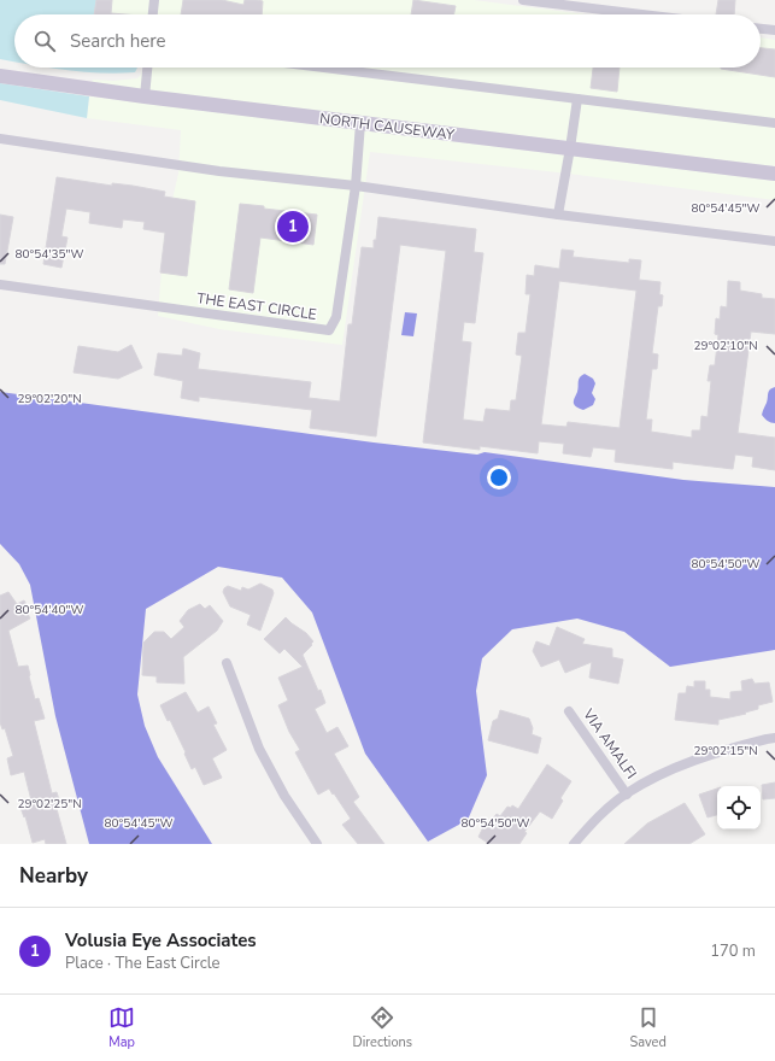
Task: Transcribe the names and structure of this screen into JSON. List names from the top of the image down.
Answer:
{
  "streets": {
    "main road": ["NORTH CAUSEWAY"],
    "street": ["THE EAST CIRCLE", "VIA AMALFI"]
  },
  "crossings": [
    ["NORTH CAUSEWAY", "THE EAST CIRCLE"]
  ],
  "page": {
    "search": "Search here",
    "pins": "1",
    "heading": "Nearby",
    "list": [
      {
        "mark": "1",
        "name": "Volusia Eye Associates",
        "note": "Place · The East Circle",
        "value": "170 m"
      }
    ],
    "nav": ["Map", "Directions", "Saved"]
  },
  "coordinates": [
    "80°54'45\"W",
    "80°54'35\"W",
    "29°02'10\"N",
    "29°02'20\"N",
    "80°54'50\"W",
    "80°54'40\"W",
    "29°02'15\"N",
    "29°02'25\"N"
  ]
}
